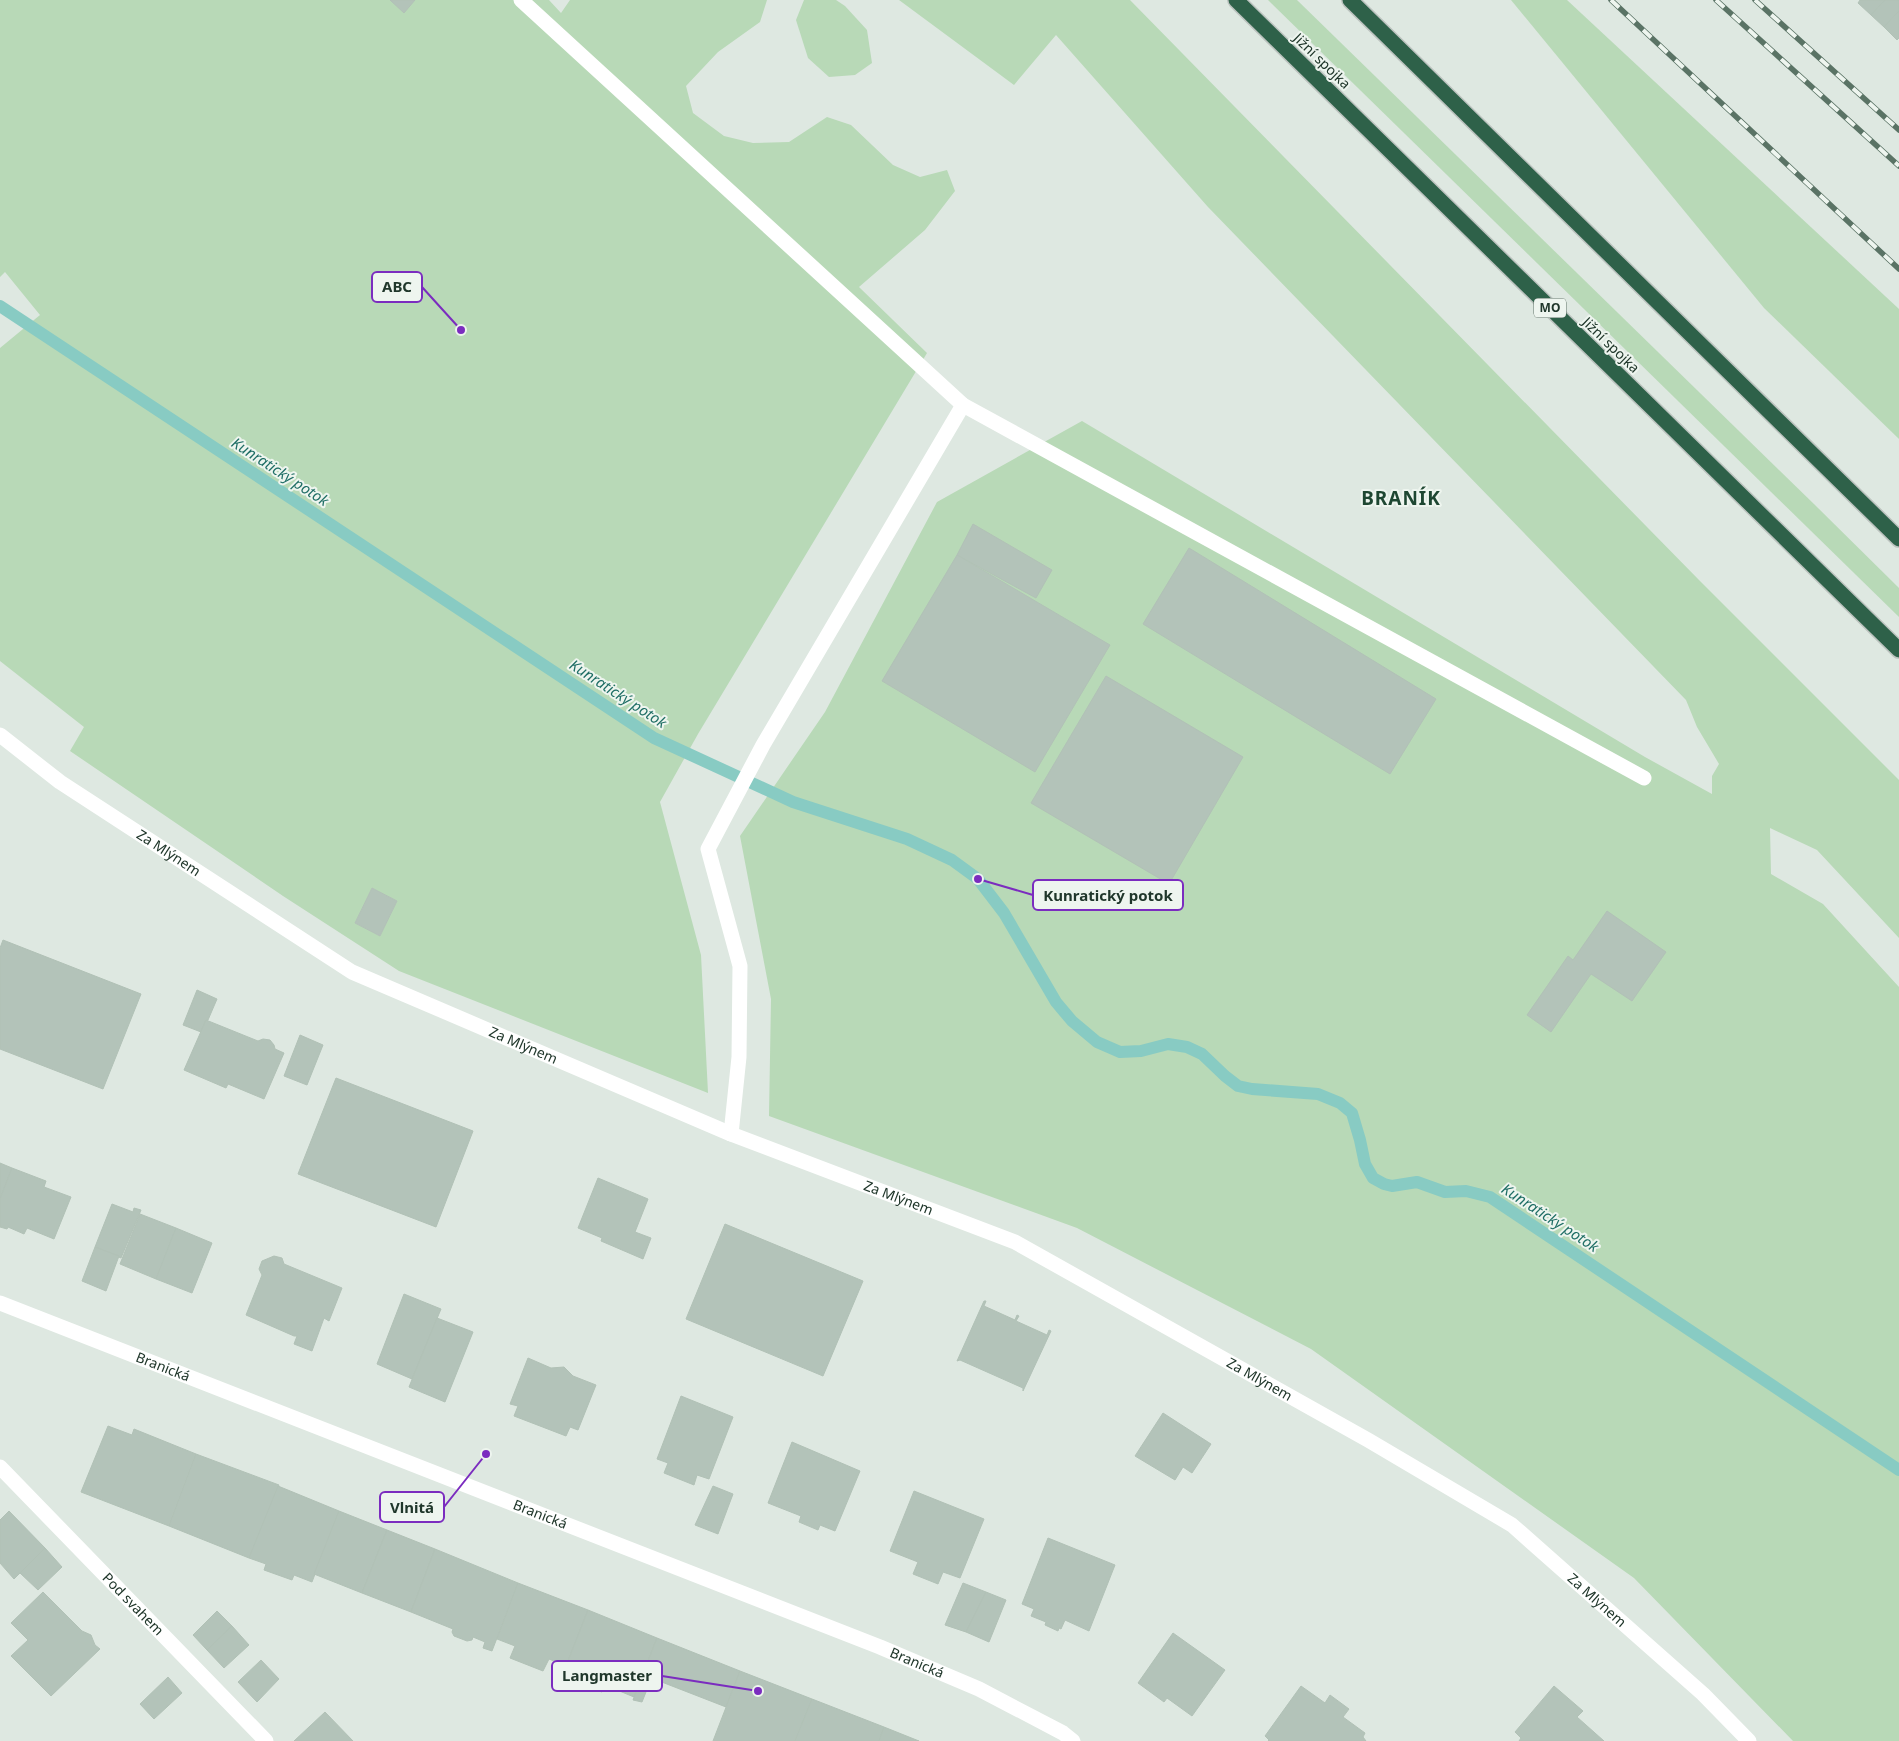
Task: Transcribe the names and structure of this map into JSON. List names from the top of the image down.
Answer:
{
  "streets": {
    "highway": ["Jižní spojka", "MO"],
    "street": ["Za Mlýnem", "Branická", "Pod svahem"]
  },
  "districts": ["BRANÍK"],
  "water": ["Kunratický potok"],
  "places": [
    "ABC",
    "Kunratický potok",
    "Vlnitá",
    "Langmaster"
  ]
}
